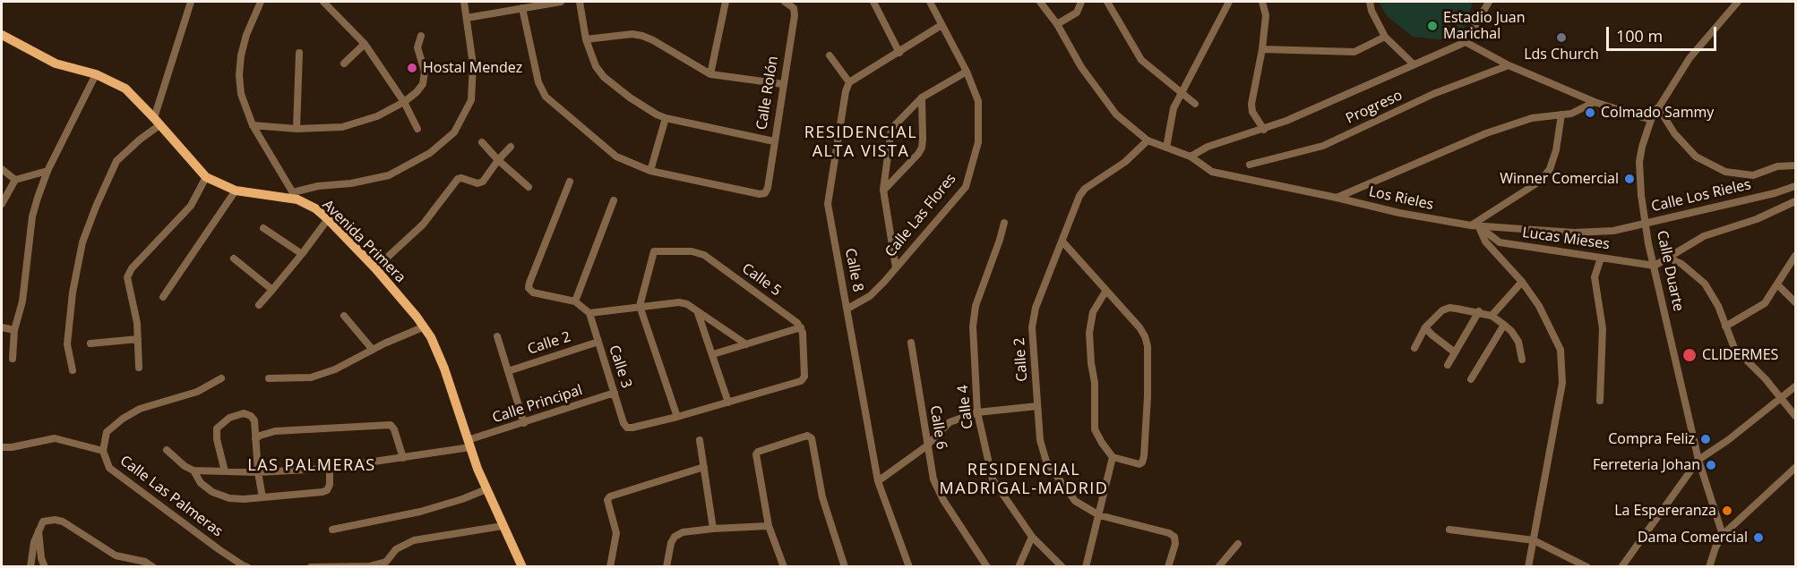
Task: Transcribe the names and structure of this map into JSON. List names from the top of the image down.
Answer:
{
  "streets": {
    "main road": ["Avenida Primera"],
    "street": [
      "Calle Rolón",
      "Progreso",
      "Calle Los Rieles",
      "Los Rieles",
      "Calle Las Flores",
      "Lucas Mieses",
      "Calle 8",
      "Calle Duarte",
      "Calle 5",
      "Calle 2",
      "Calle 3",
      "Calle Principal",
      "Calle 4",
      "Calle 6",
      "Calle Las Palmeras"
    ]
  },
  "crossings": [
    ["Calle Los Rieles", "Los Rieles"],
    ["Los Rieles", "Lucas Mieses"],
    ["Los Rieles", "Calle 2"],
    ["Calle Las Flores", "Calle 8"],
    ["Lucas Mieses", "Calle Duarte"],
    ["Avenida Primera", "Calle Principal"],
    ["Calle 2", "Calle 3"],
    ["Calle 3", "Calle Principal"]
  ],
  "districts": ["RESIDENCIAL ALTA VISTA", "LAS PALMERAS", "RESIDENCIAL MADRIGAL-MADRID"],
  "places": [
    "Estadio Juan Marichal",
    "Lds Church",
    "Hostal Mendez",
    "Colmado Sammy",
    "Winner Comercial",
    "CLIDERMES",
    "Compra Feliz",
    "Ferreteria Johan",
    "La Espereranza",
    "Dama Comercial"
  ],
  "scale_bar": "100 m"
}
